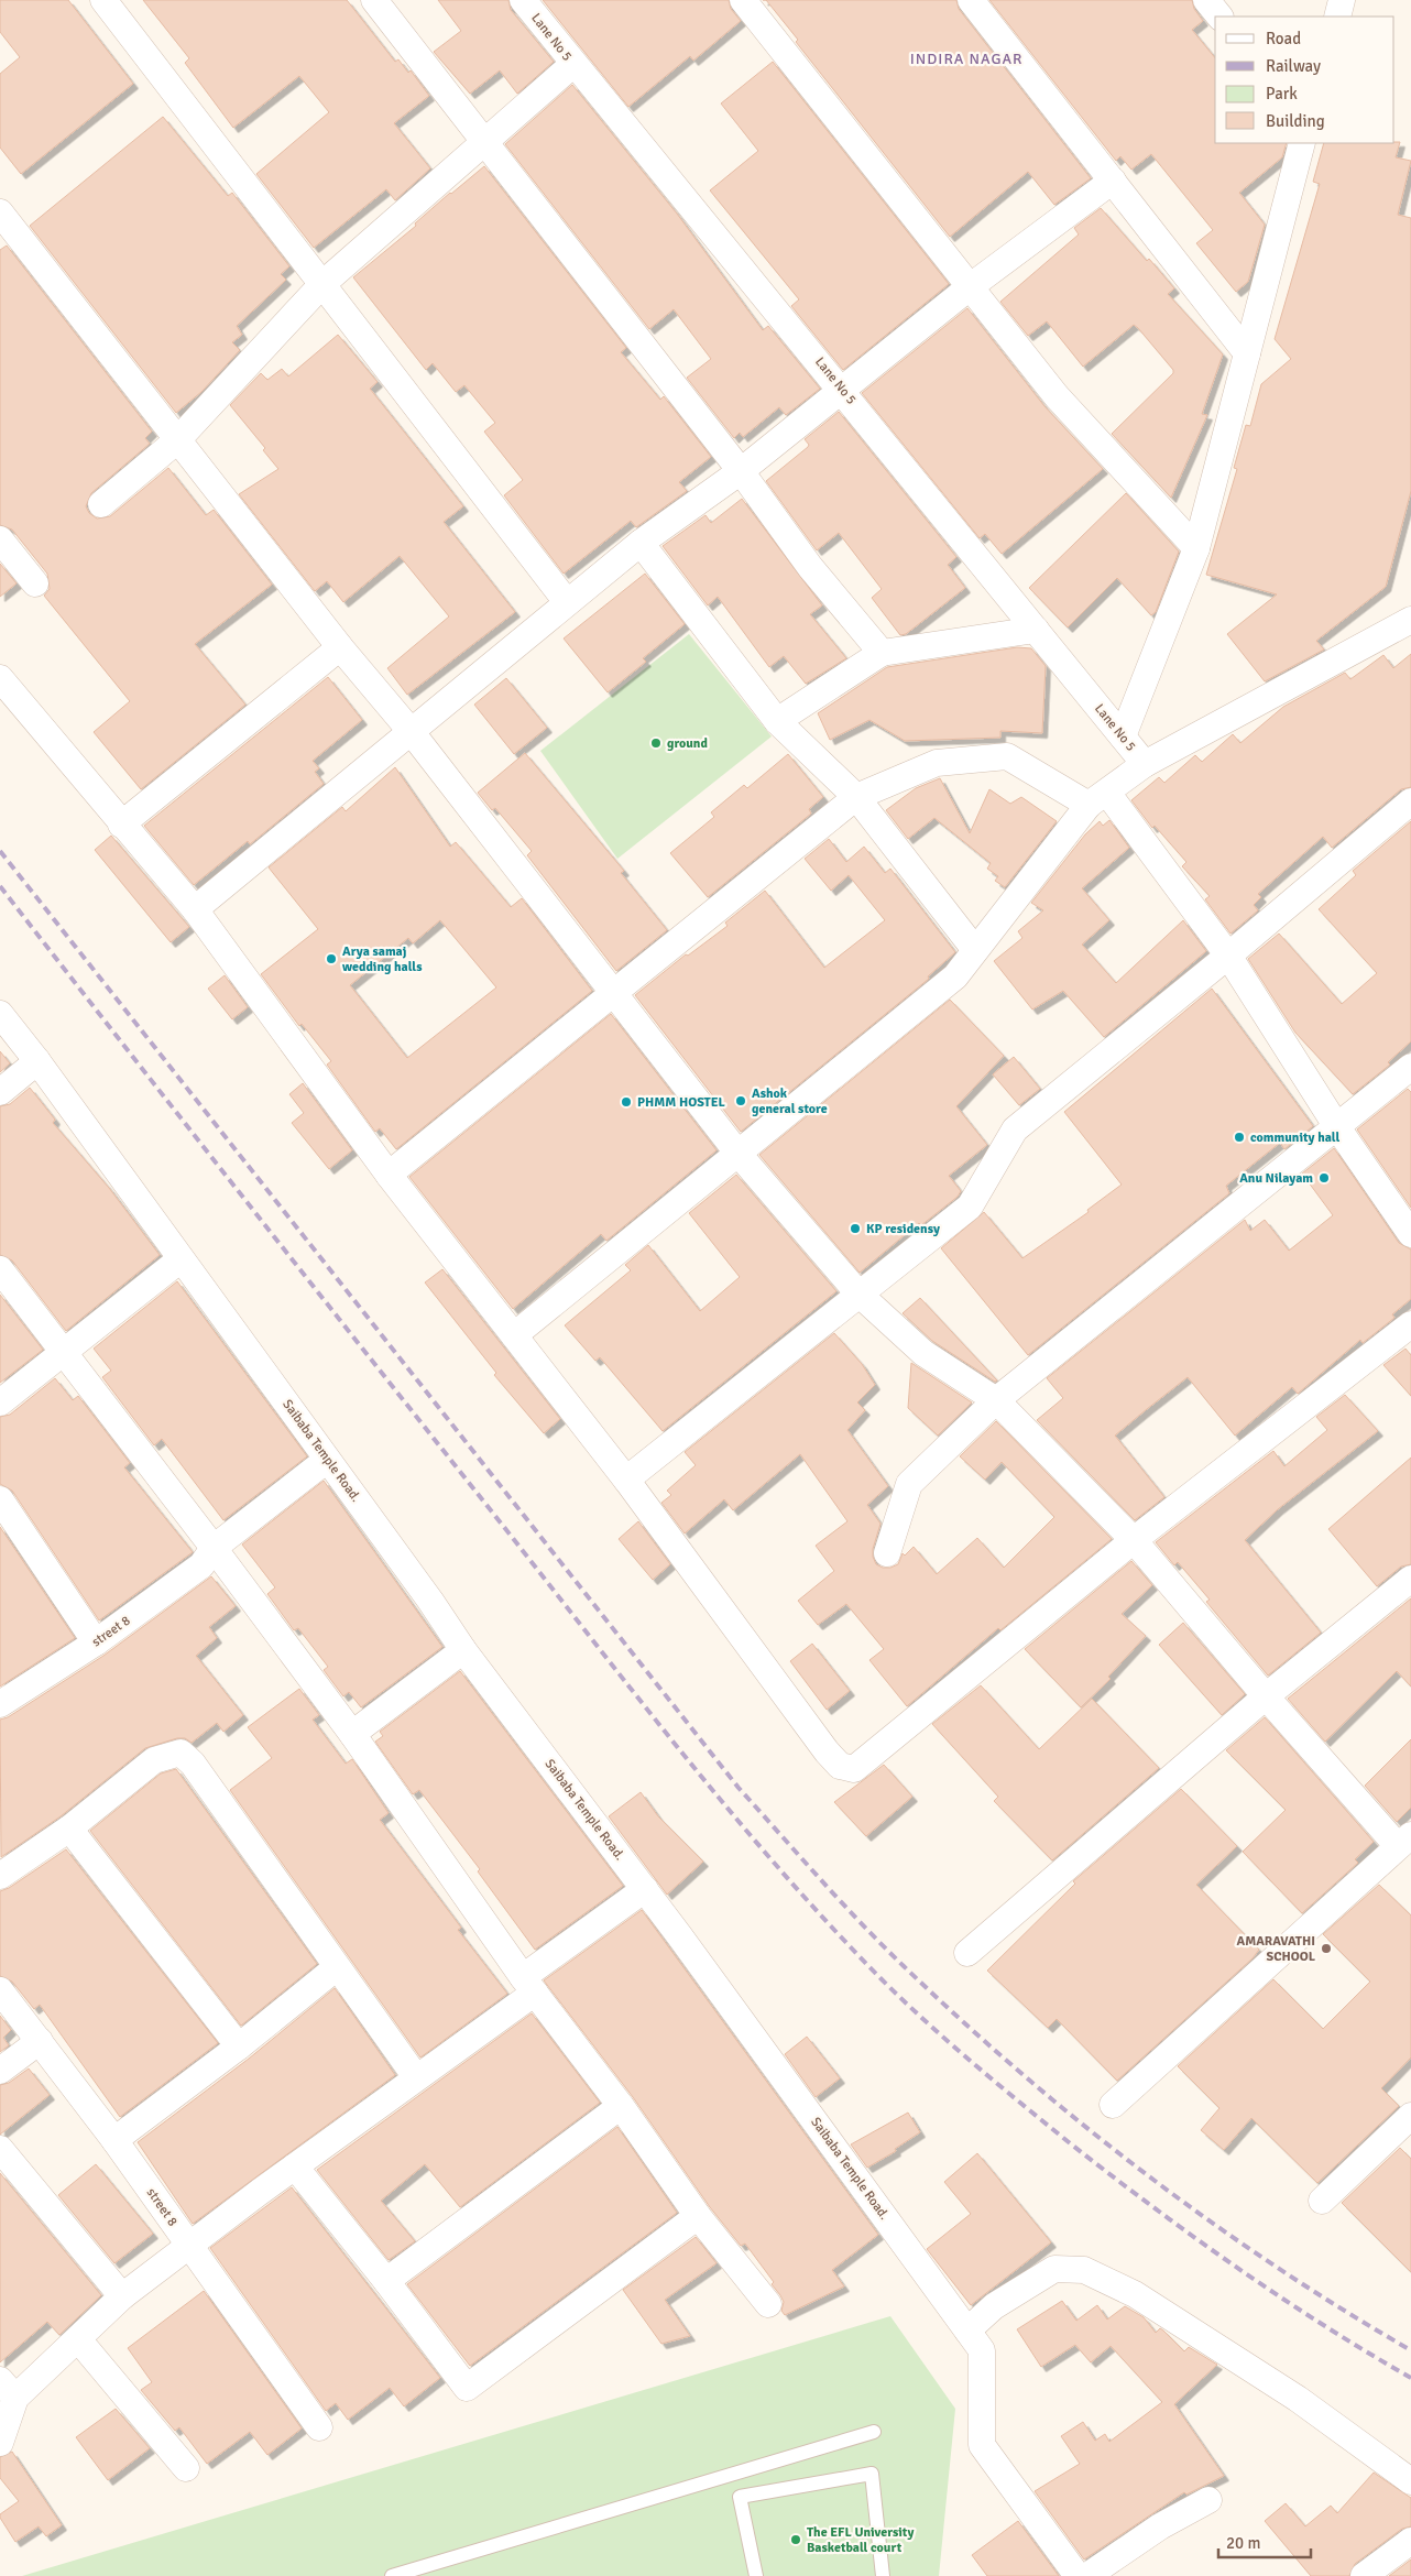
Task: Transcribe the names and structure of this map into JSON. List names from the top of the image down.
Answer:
{
  "streets": {
    "street": ["Lane No 5", "Saibaba Temple Road.", "street 8"]
  },
  "crossings": [
    ["Saibaba Temple Road.", "street 8"]
  ],
  "districts": ["INDIRA NAGAR"],
  "places": [
    "ground",
    "Arya samaj wedding halls",
    "Ashok general store",
    "PHMM HOSTEL",
    "community hall",
    "Anu Nilayam",
    "KP residensy",
    "AMARAVATHI SCHOOL",
    "The EFL University Basketball court"
  ],
  "legend": [
    "Road",
    "Railway",
    "Park",
    "Building"
  ],
  "scale_bar": "20 m"
}
